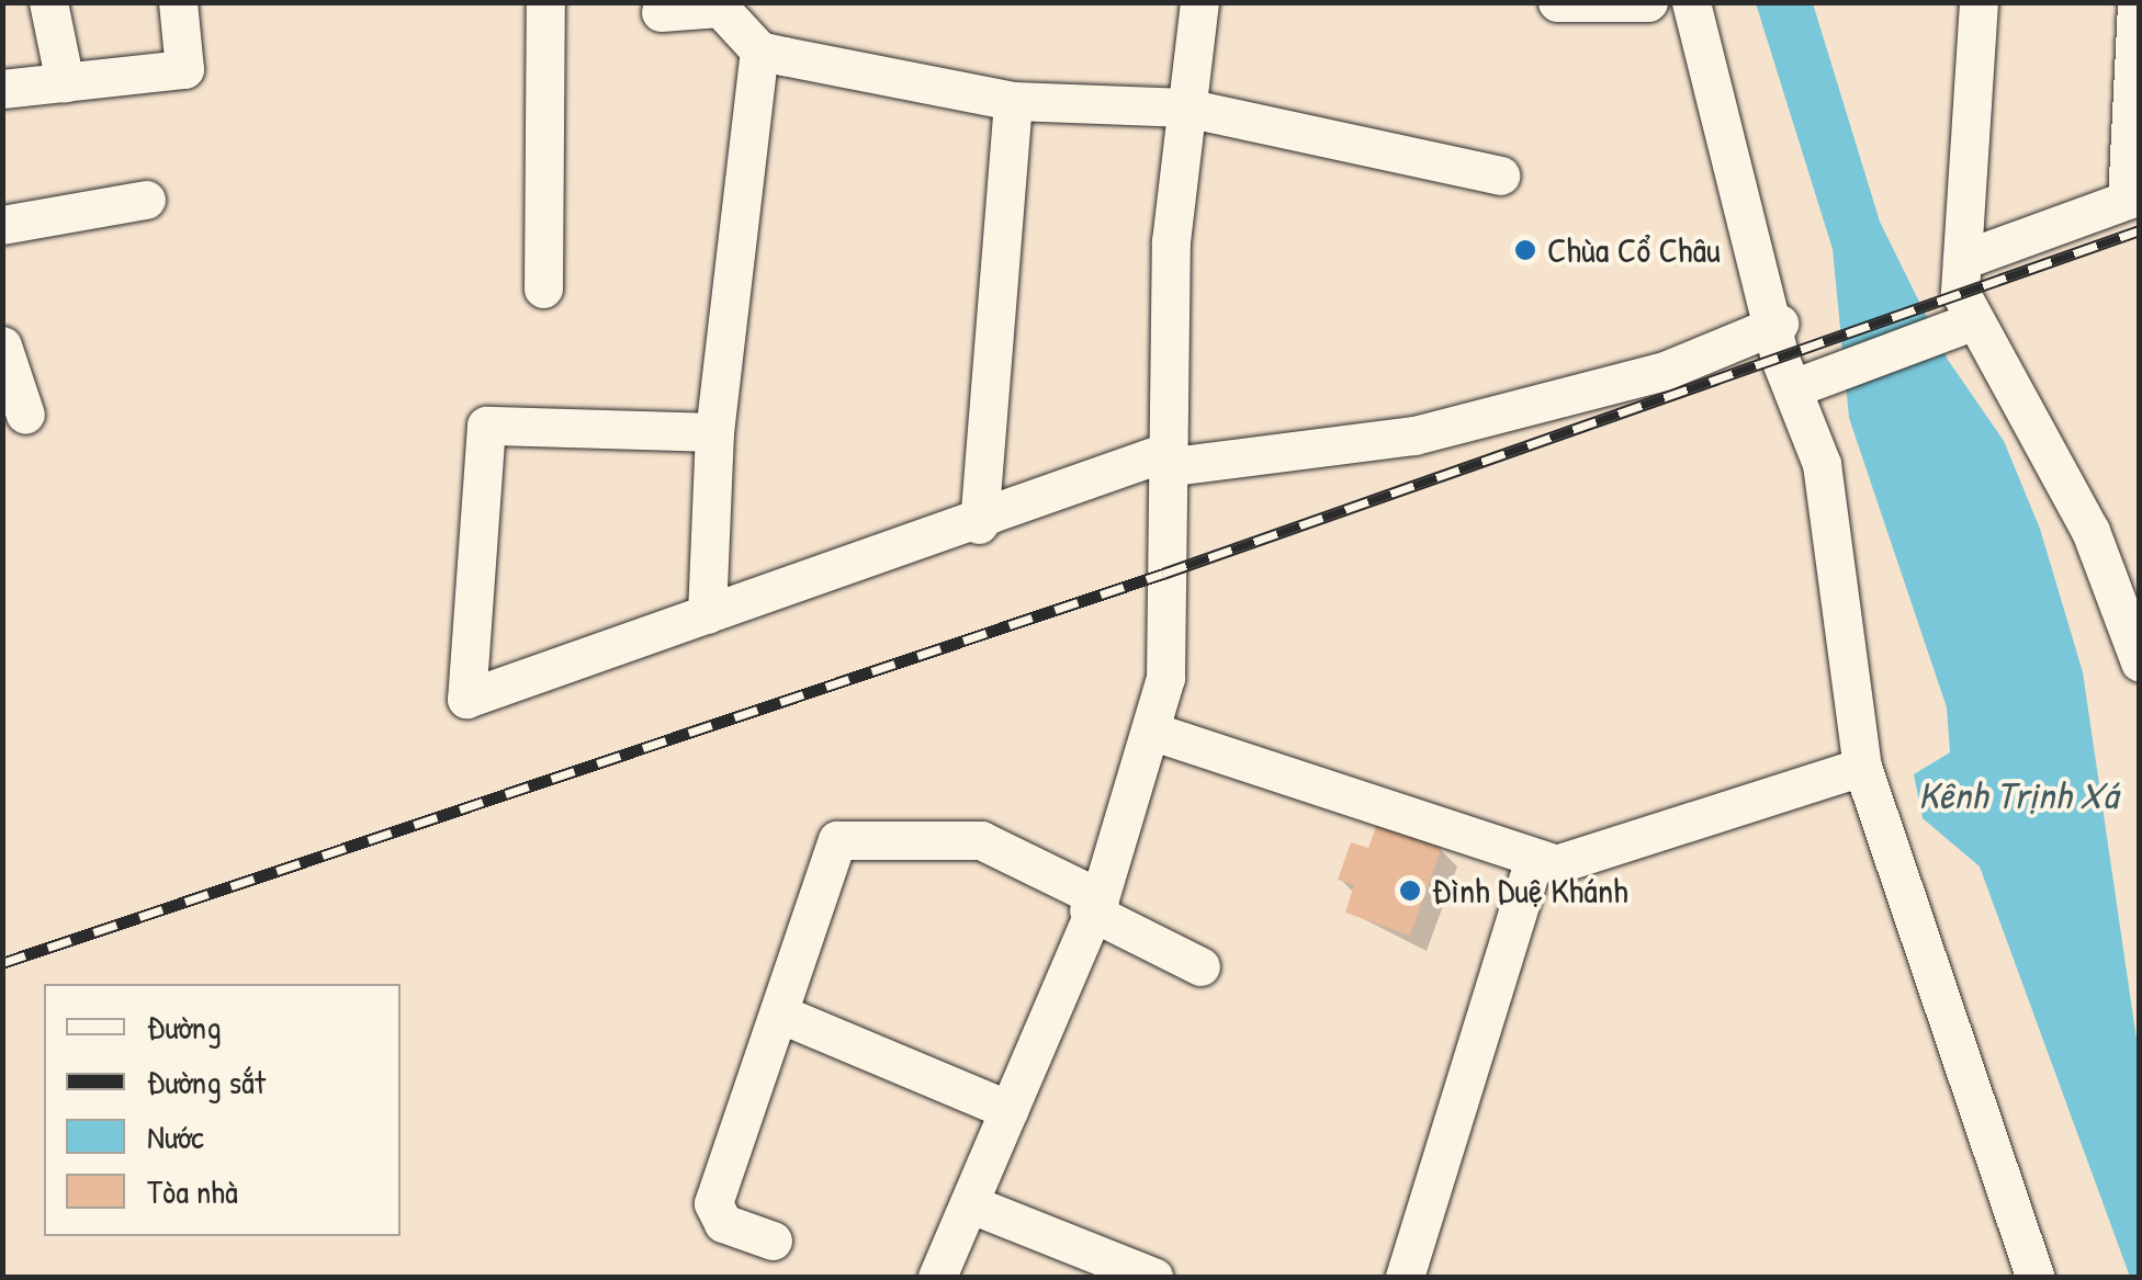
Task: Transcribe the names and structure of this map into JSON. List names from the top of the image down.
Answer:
{
  "water": ["Kênh Trịnh Xá"],
  "places": ["Chùa Cổ Châu", "Đình Duệ Khánh"],
  "legend": [
    "Đường",
    "Đường sắt",
    "Nước",
    "Tòa nhà"
  ]
}
